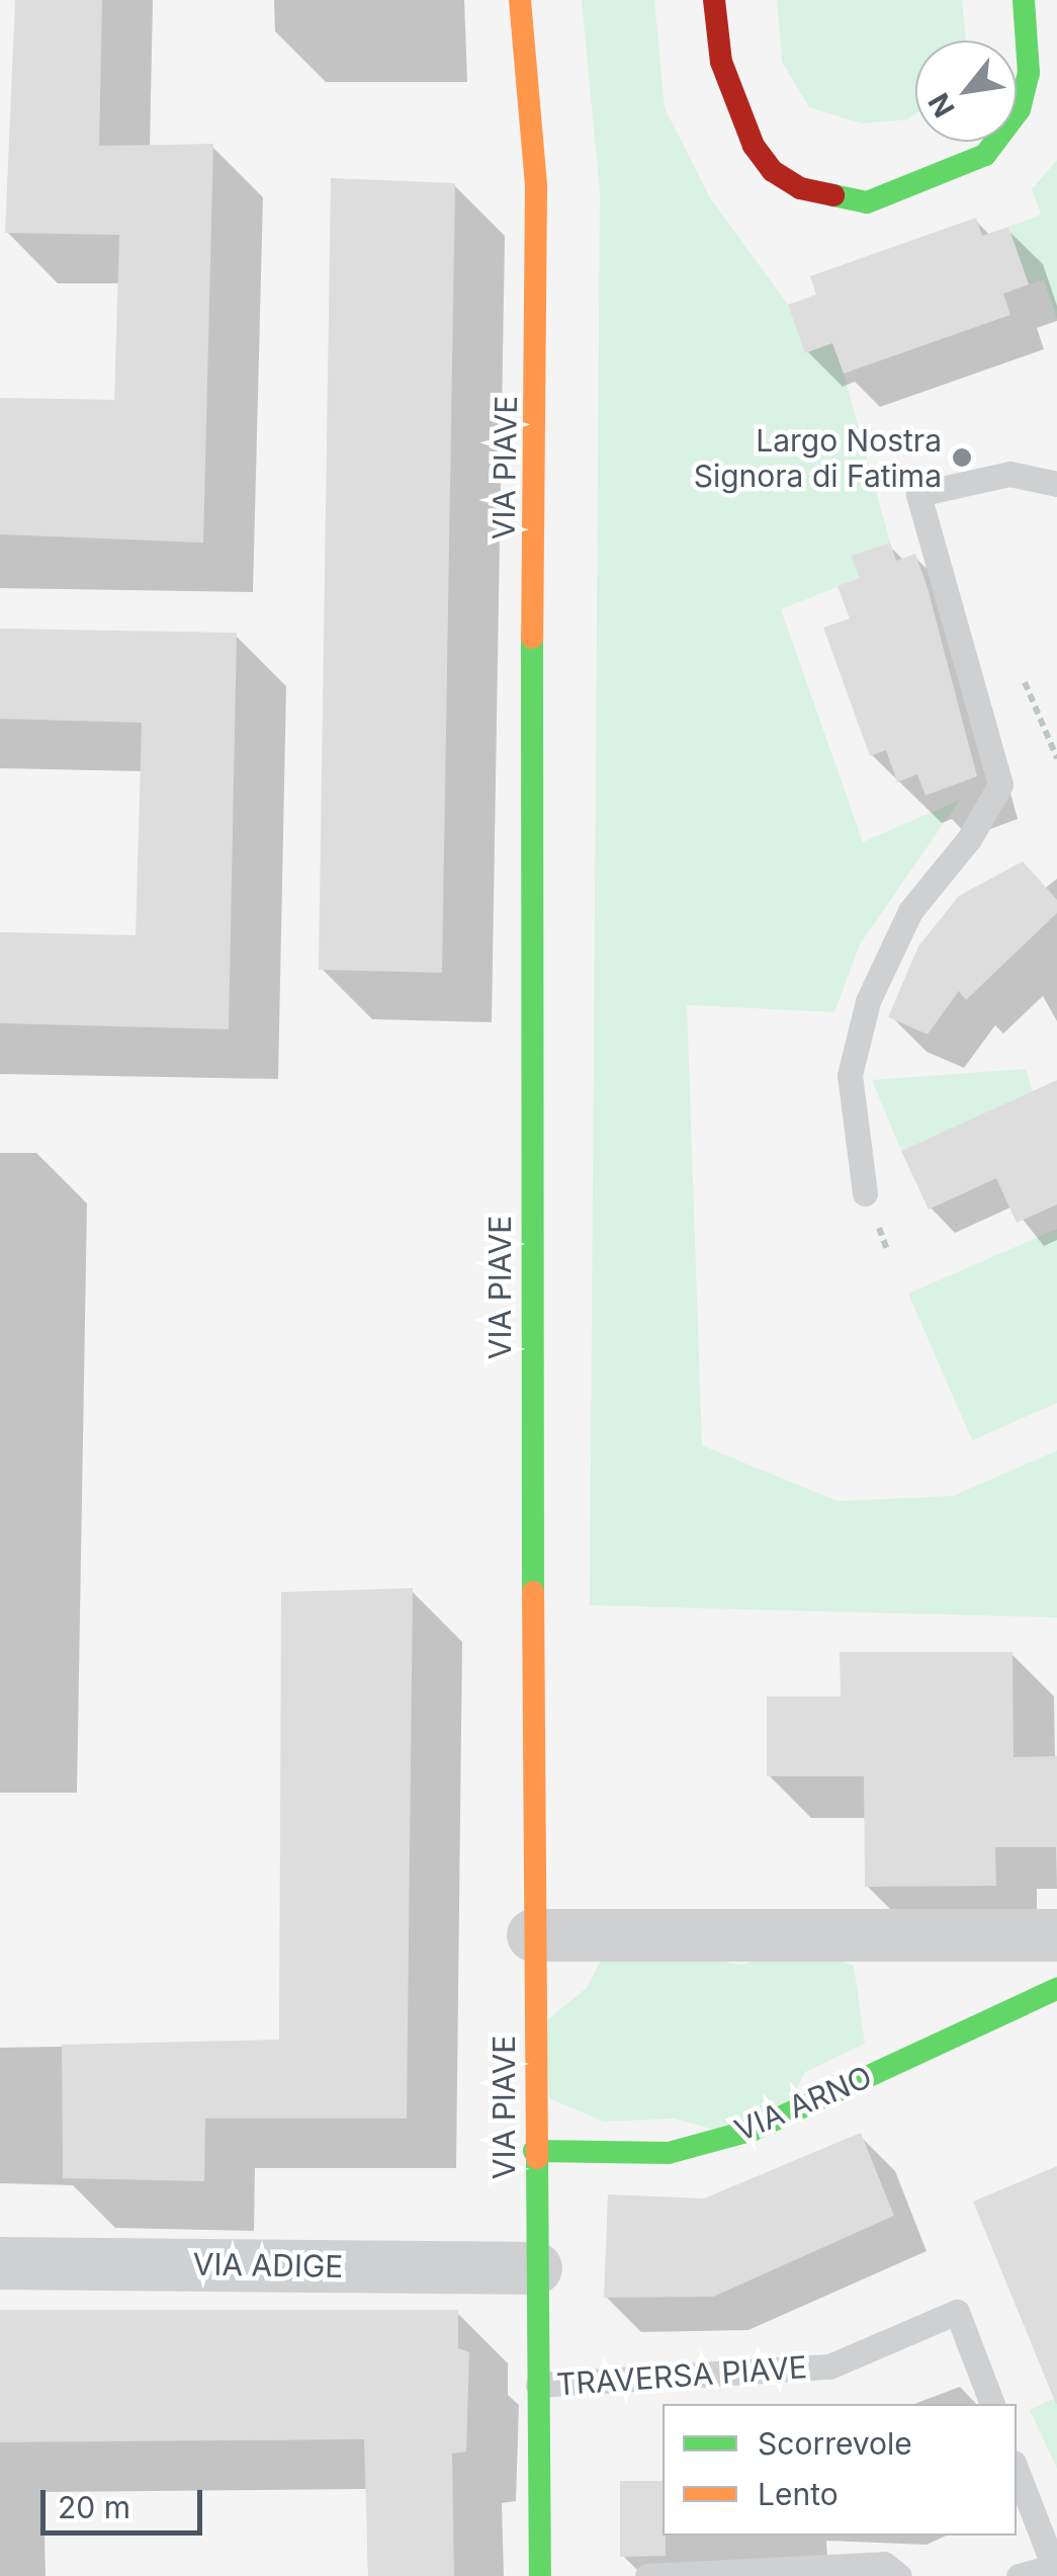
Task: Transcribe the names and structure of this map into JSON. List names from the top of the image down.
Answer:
{
  "streets": {
    "street": ["VIA PIAVE", "VIA ARNO", "VIA ADIGE"],
    "lane": ["TRAVERSA PIAVE"]
  },
  "crossings": [
    ["VIA PIAVE", "VIA ARNO"],
    ["VIA PIAVE", "VIA ADIGE"],
    ["VIA PIAVE", "TRAVERSA PIAVE"]
  ],
  "places": ["Largo Nostra Signora di Fatima"],
  "legend": ["Scorrevole", "Lento"],
  "scale_bar": "20 m",
  "north": "bottom left"
}
